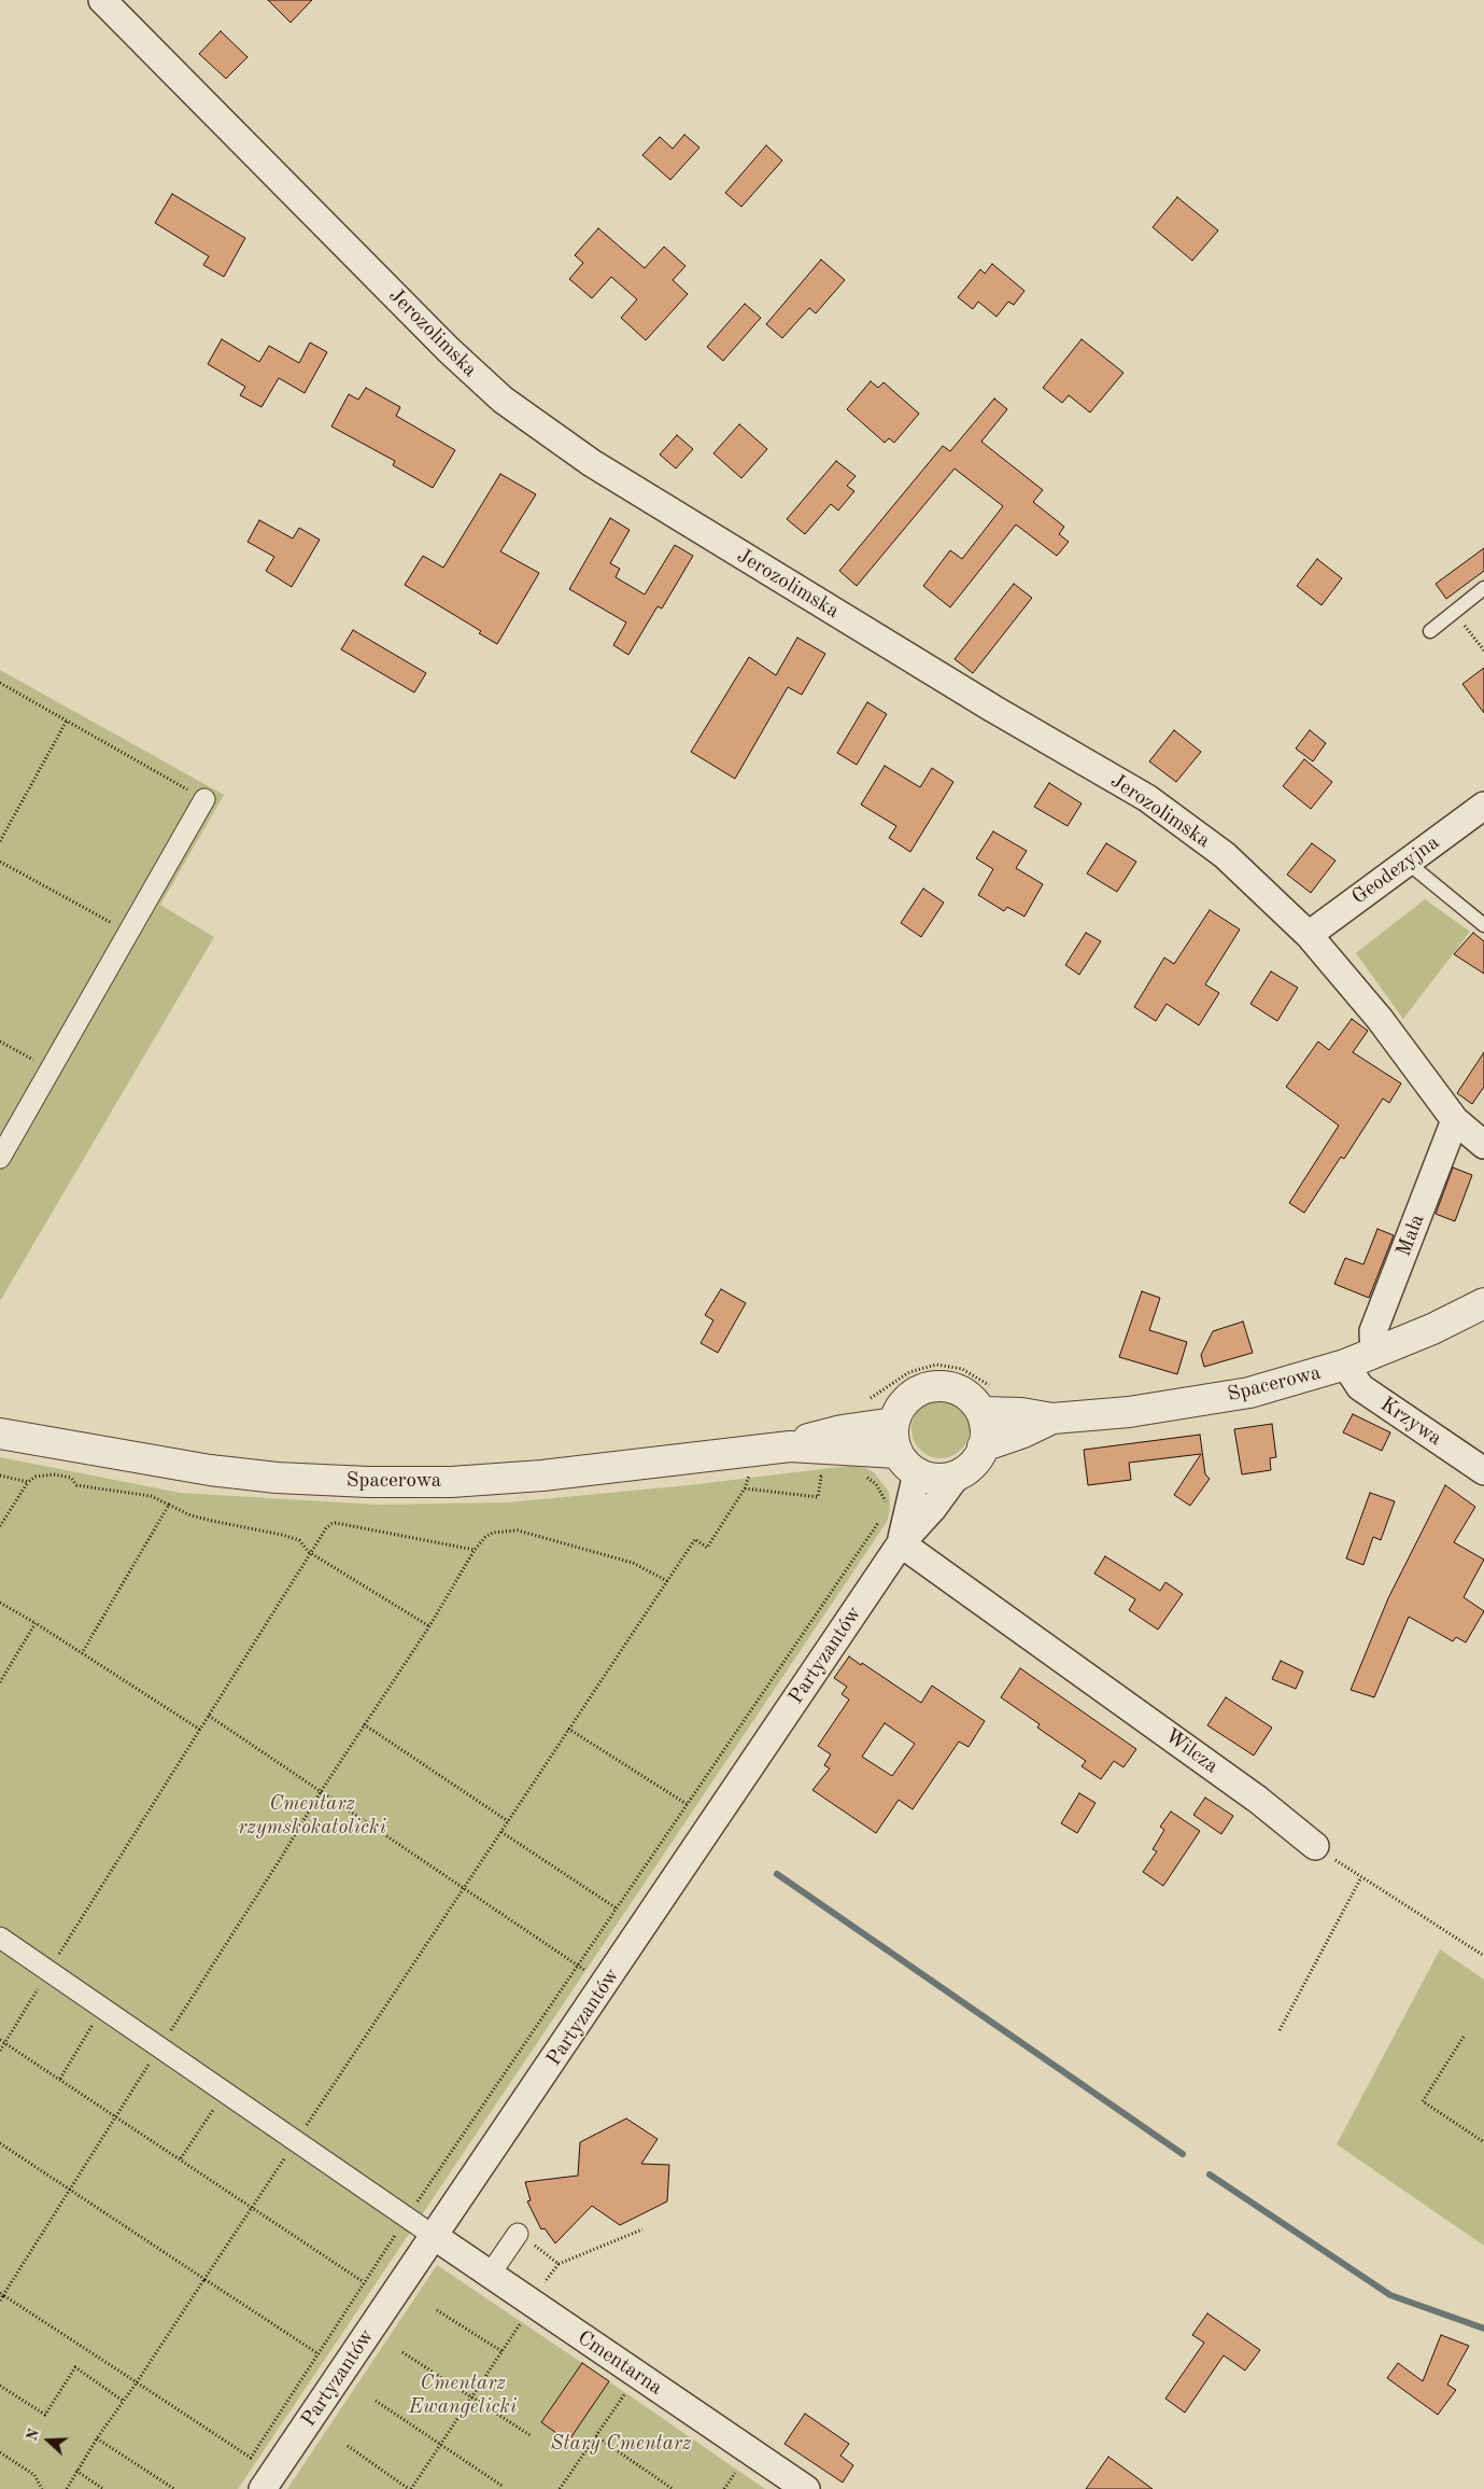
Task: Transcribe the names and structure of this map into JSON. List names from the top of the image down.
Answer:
{
  "streets": {
    "street": [
      "Jerozolimska",
      "Geodezyjna",
      "Mała",
      "Spacerowa",
      "Krzywa",
      "Partyzantów",
      "Wilcza",
      "Cmentarna"
    ]
  },
  "crossings": [
    ["Jerozolimska", "Geodezyjna"],
    ["Jerozolimska", "Mała"],
    ["Mała", "Spacerowa"],
    ["Spacerowa", "Krzywa"],
    ["Spacerowa", "Partyzantów"],
    ["Partyzantów", "Wilcza"],
    ["Partyzantów", "Cmentarna"]
  ],
  "parks": ["Cmentarz rzymskokatolicki", "Cmentarz Ewangelicki", "Stary Cmentarz"],
  "north": "left"
}
